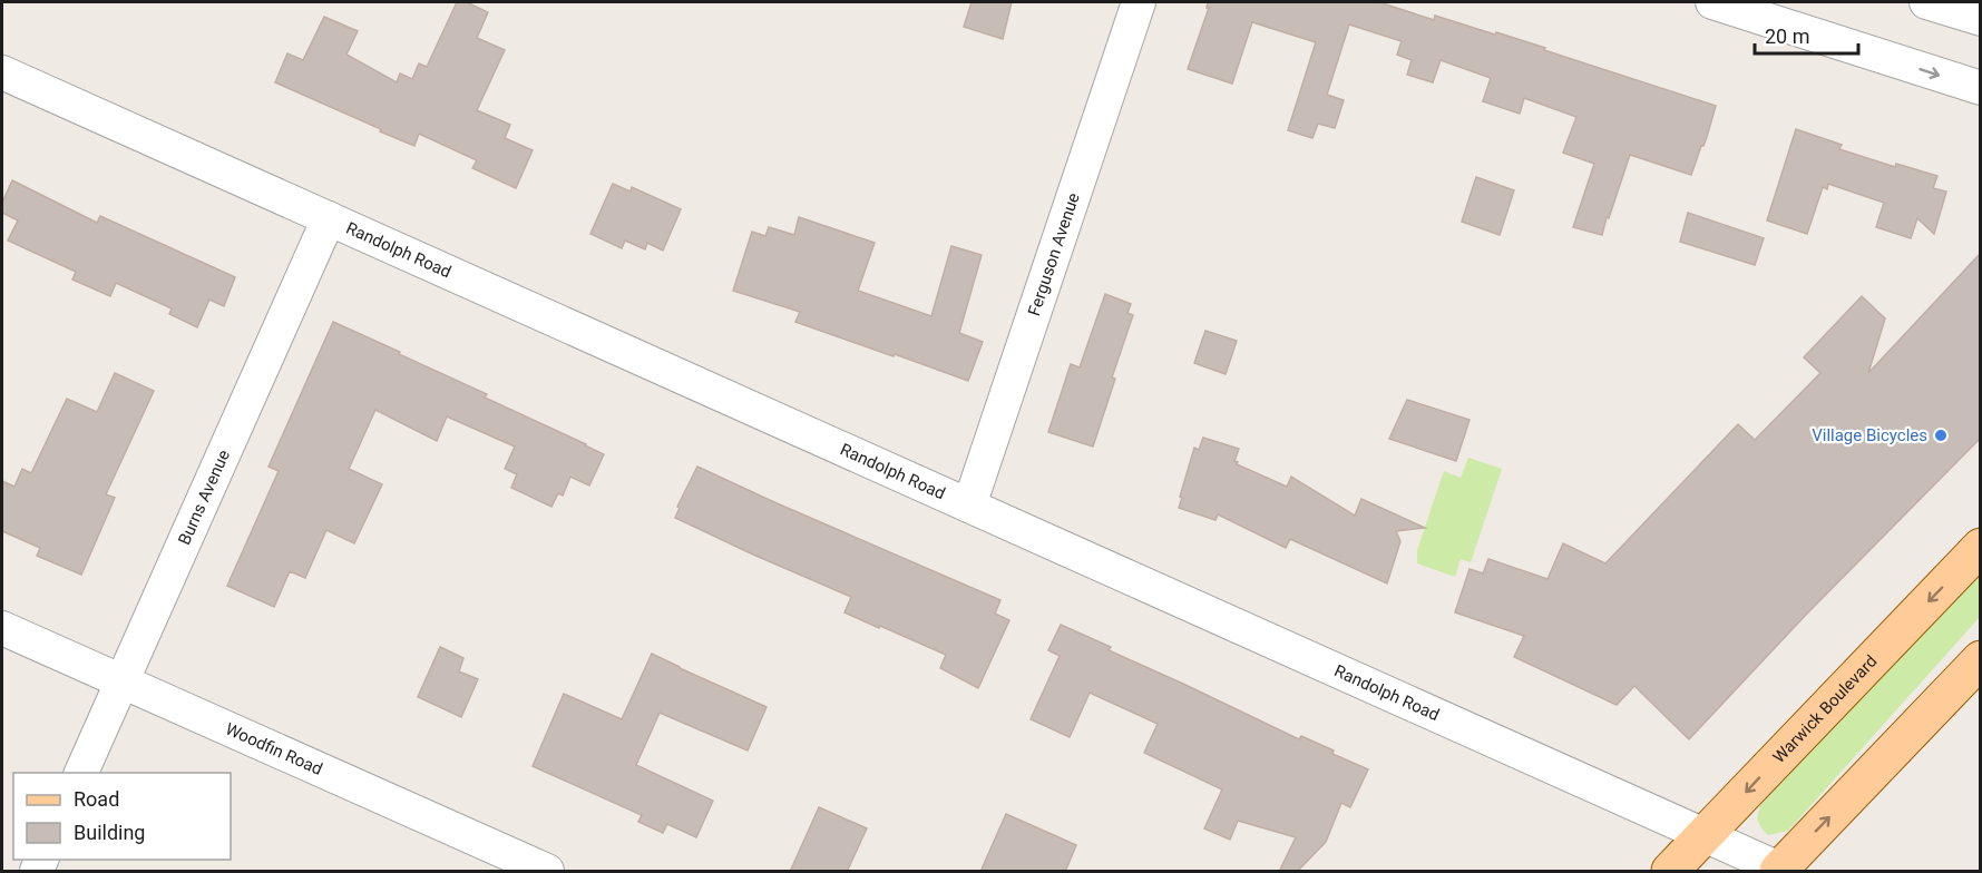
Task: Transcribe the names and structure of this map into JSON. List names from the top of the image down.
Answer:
{
  "streets": {
    "main road": ["Warwick Boulevard"],
    "street": [
      "Randolph Road",
      "Ferguson Avenue",
      "Burns Avenue",
      "Woodfin Road"
    ]
  },
  "crossings": [
    ["Randolph Road", "Ferguson Avenue"],
    ["Randolph Road", "Burns Avenue"],
    ["Randolph Road", "Warwick Boulevard"],
    ["Burns Avenue", "Woodfin Road"]
  ],
  "places": ["Village Bicycles"],
  "legend": ["Road", "Building"],
  "scale_bar": "20 m"
}
